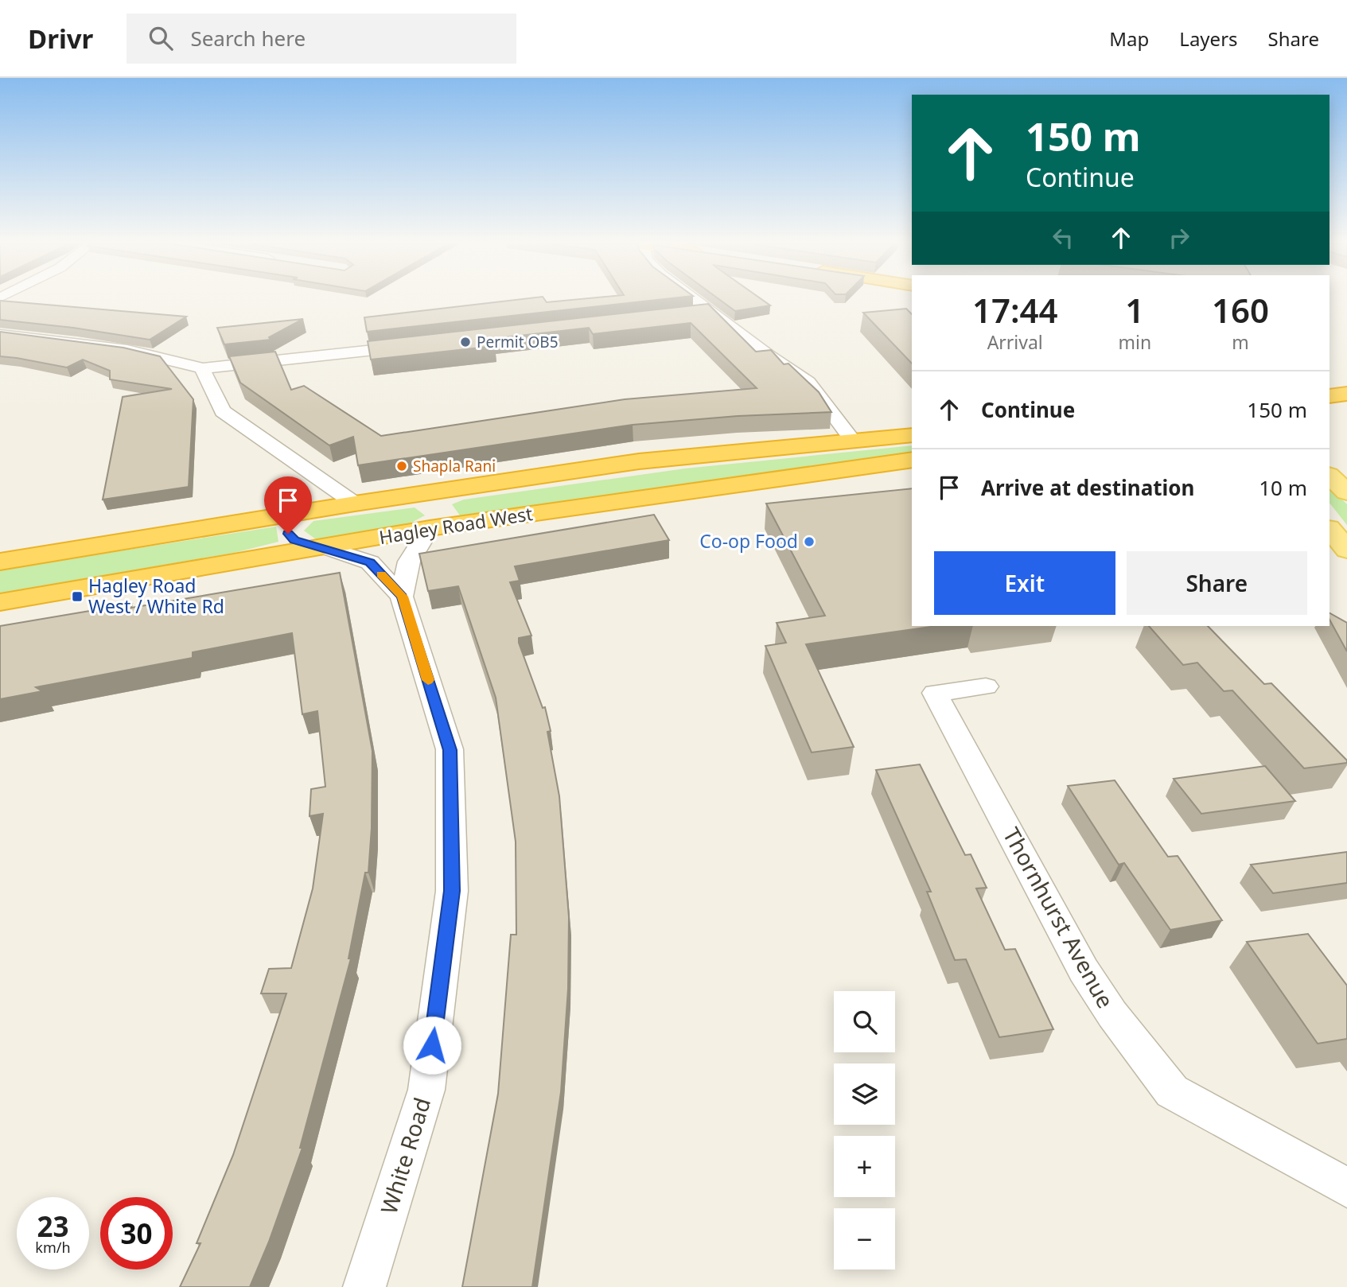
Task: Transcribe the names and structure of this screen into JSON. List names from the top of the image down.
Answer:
{
  "streets": {
    "highway": ["Hagley Road West"],
    "street": ["Thornhurst Avenue", "White Road"]
  },
  "crossings": [
    ["Hagley Road West", "White Road"]
  ],
  "places": {
    "other": ["Permit OB5", "Shapla Rani", "Co-op Food"],
    "transit": ["Hagley Road West / White Rd"]
  },
  "page": {
    "header": "Drivr",
    "search": "Search here",
    "nav": ["Map", "Layers", "Share"],
    "turn": ["150 m", "Continue"],
    "eta": [
      "17:44",
      "Arrival",
      "1",
      "min",
      "160",
      "m"
    ],
    "list": [
      {
        "name": "Continue",
        "value": "150 m"
      },
      {
        "name": "Arrive at destination",
        "value": "10 m"
      }
    ],
    "buttons": ["Exit", "Share"],
    "map_buttons": ["+", "−"],
    "speed": "23 km/h",
    "limit": "30"
  }
}
